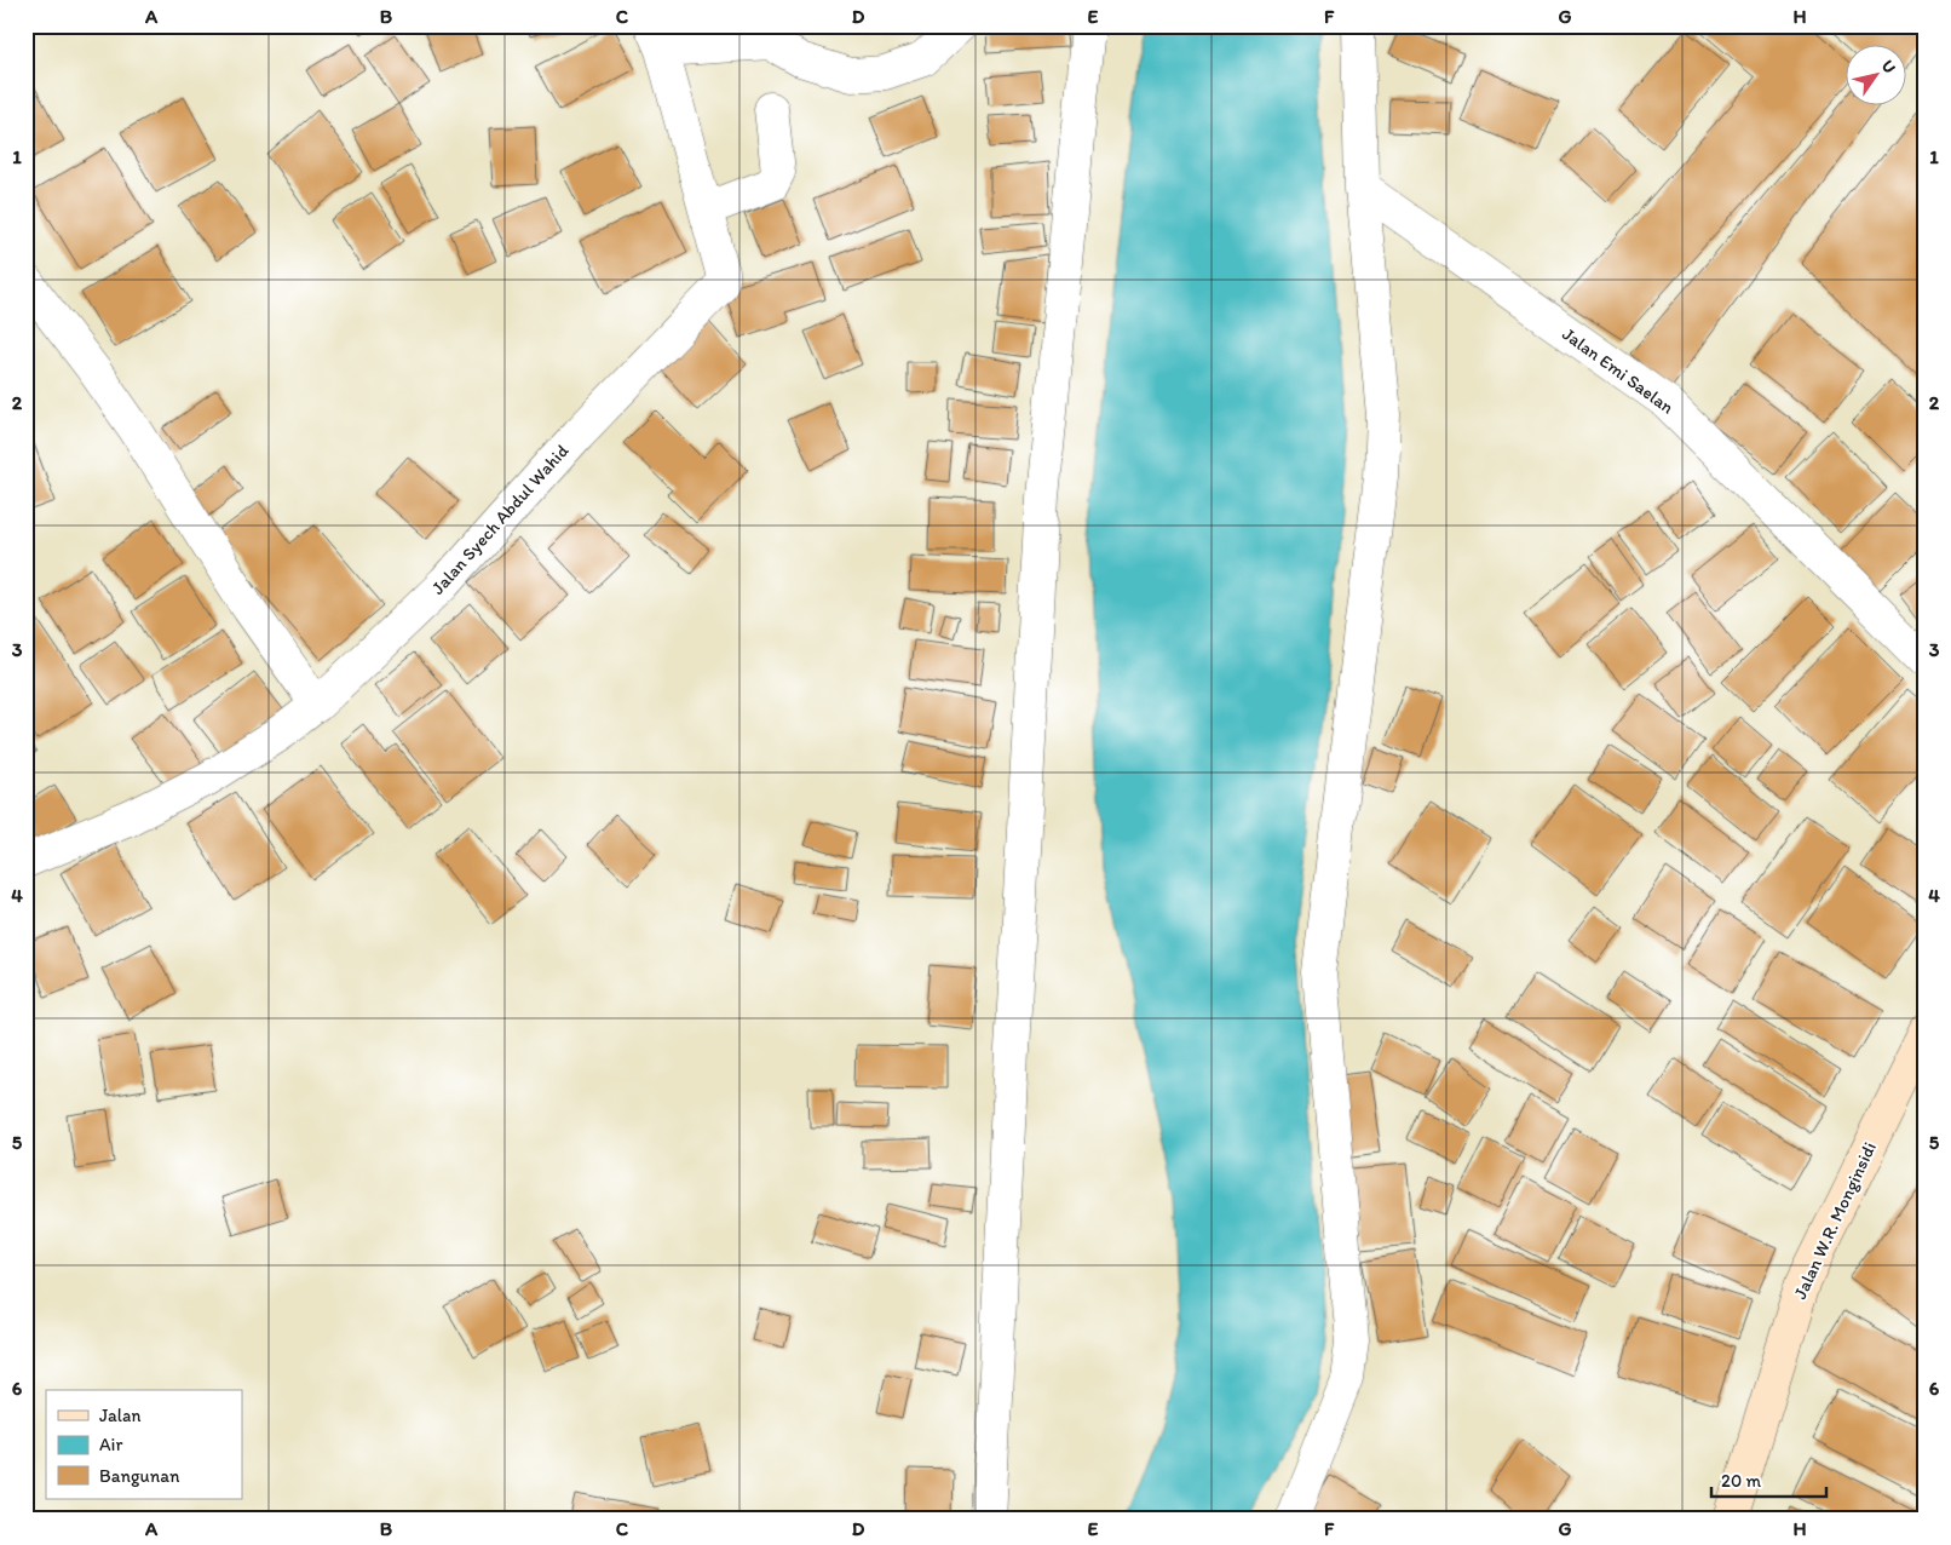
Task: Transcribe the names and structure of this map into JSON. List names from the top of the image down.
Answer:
{
  "streets": {
    "main road": ["Jalan W.R. Monginsidi"],
    "street": ["Jalan Emi Saelan", "Jalan Syech Abdul Wahid"]
  },
  "legend": ["Jalan", "Air", "Bangunan"],
  "scale_bar": "20 m",
  "north": "top right",
  "grid": {
    "columns": [
      "A",
      "B",
      "C",
      "D",
      "E",
      "F",
      "G",
      "H"
    ],
    "rows": [
      "1",
      "2",
      "3",
      "4",
      "5",
      "6"
    ]
  }
}
